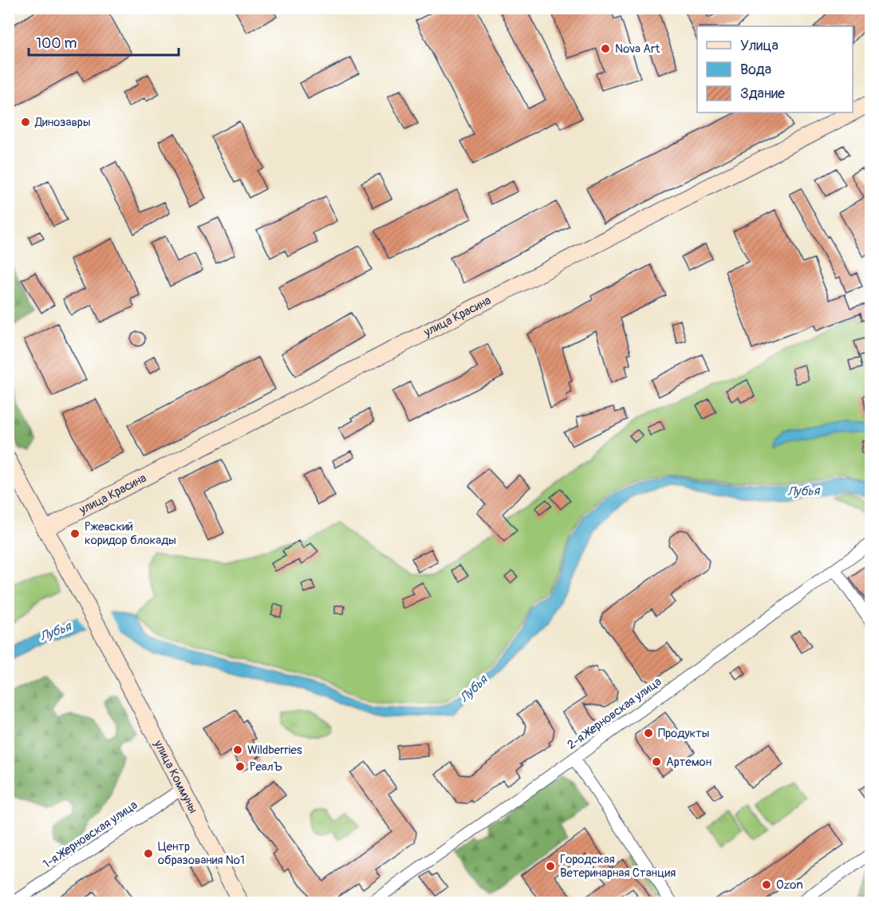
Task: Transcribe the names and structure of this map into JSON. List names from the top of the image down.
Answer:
{
  "streets": {
    "main road": ["улица Красина", "улица Коммуны"],
    "street": ["2-я Жерновская улица", "1-я Жерновская улица"]
  },
  "crossings": [
    ["улица Красина", "улица Коммуны"],
    ["улица Коммуны", "1-я Жерновская улица"]
  ],
  "water": ["Лубья"],
  "places": [
    "Nova Art",
    "Динозавры",
    "Ржевский коридор блокады",
    "Продукты",
    "Wildberries",
    "Артемон",
    "РеалЪ",
    "Центр образования №1",
    "Городская Ветеринарная Станция",
    "Ozon"
  ],
  "legend": ["Улица", "Вода", "Здание"],
  "scale_bar": "100 m"
}
